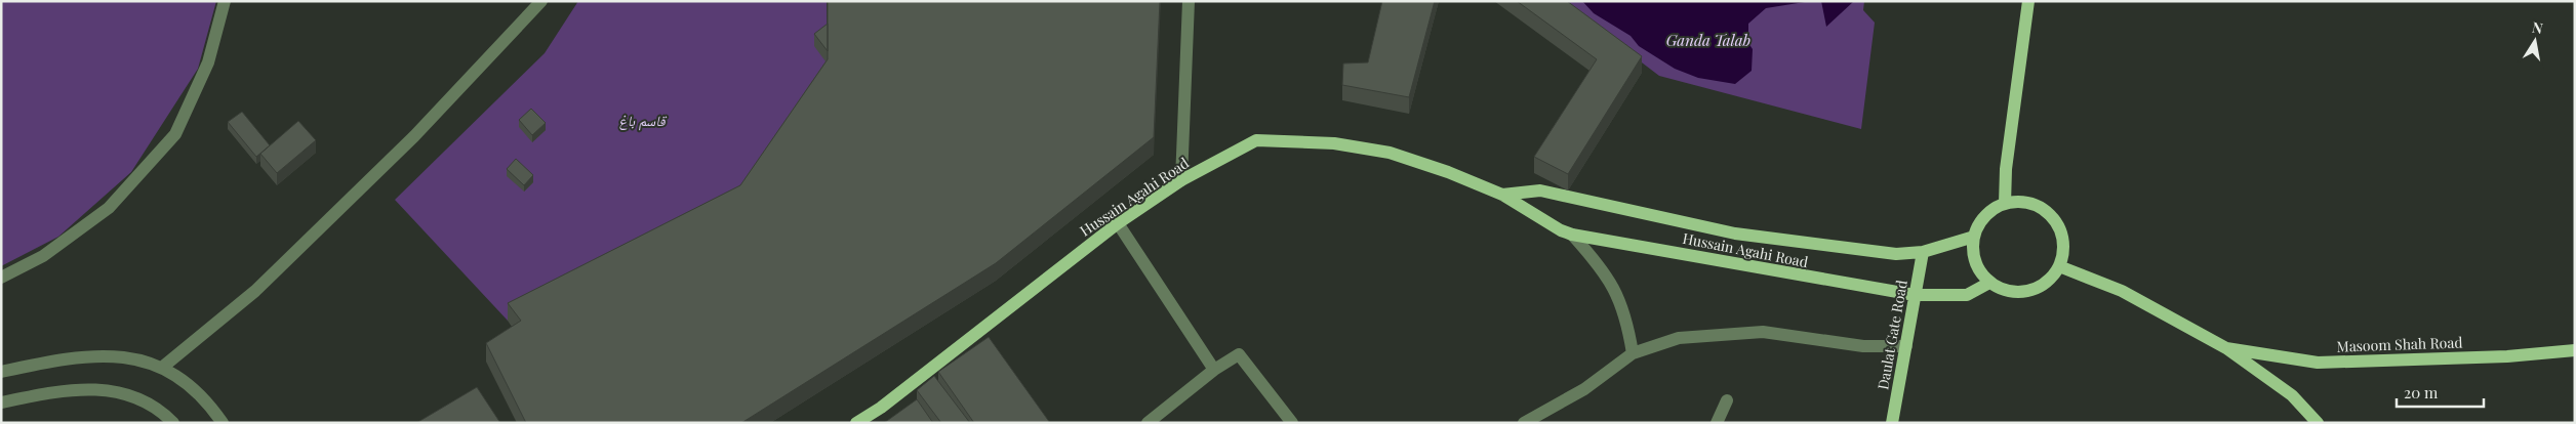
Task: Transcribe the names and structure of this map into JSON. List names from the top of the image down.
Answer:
{
  "streets": {
    "main road": ["Hussain Agahi Road", "Daulat Gate Road", "Masoom Shah Road"]
  },
  "crossings": [
    ["Hussain Agahi Road", "Daulat Gate Road"]
  ],
  "water": ["Ganda Talab"],
  "parks": ["قاسم باغ"],
  "scale_bar": "20 m",
  "north": "top"
}
